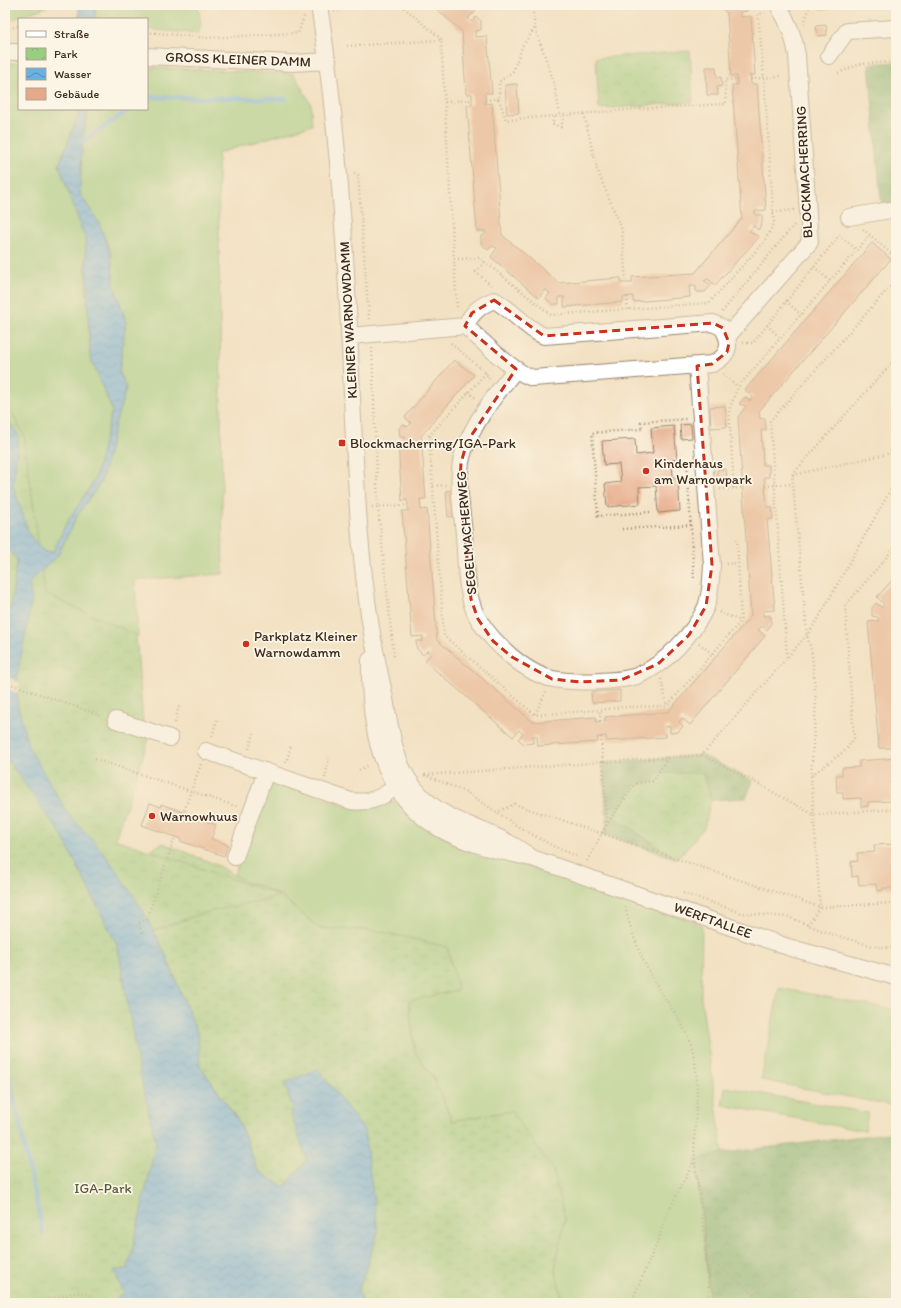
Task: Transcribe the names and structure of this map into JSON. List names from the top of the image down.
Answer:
{
  "streets": {
    "street": [
      "GROSS KLEINER DAMM",
      "BLOCKMACHERRING",
      "KLEINER WARNOWDAMM",
      "SEGELMACHERWEG",
      "WERFTALLEE"
    ]
  },
  "crossings": [
    ["GROSS KLEINER DAMM", "KLEINER WARNOWDAMM"],
    ["BLOCKMACHERRING", "SEGELMACHERWEG"],
    ["KLEINER WARNOWDAMM", "WERFTALLEE"]
  ],
  "parks": ["IGA-Park"],
  "places": {
    "transit": ["Blockmacherring/IGA-Park"],
    "other": ["Kinderhaus am Warnowpark", "Parkplatz Kleiner Warnowdamm", "Warnowhuus"]
  },
  "legend": [
    "Straße",
    "Park",
    "Wasser",
    "Gebäude"
  ]
}
